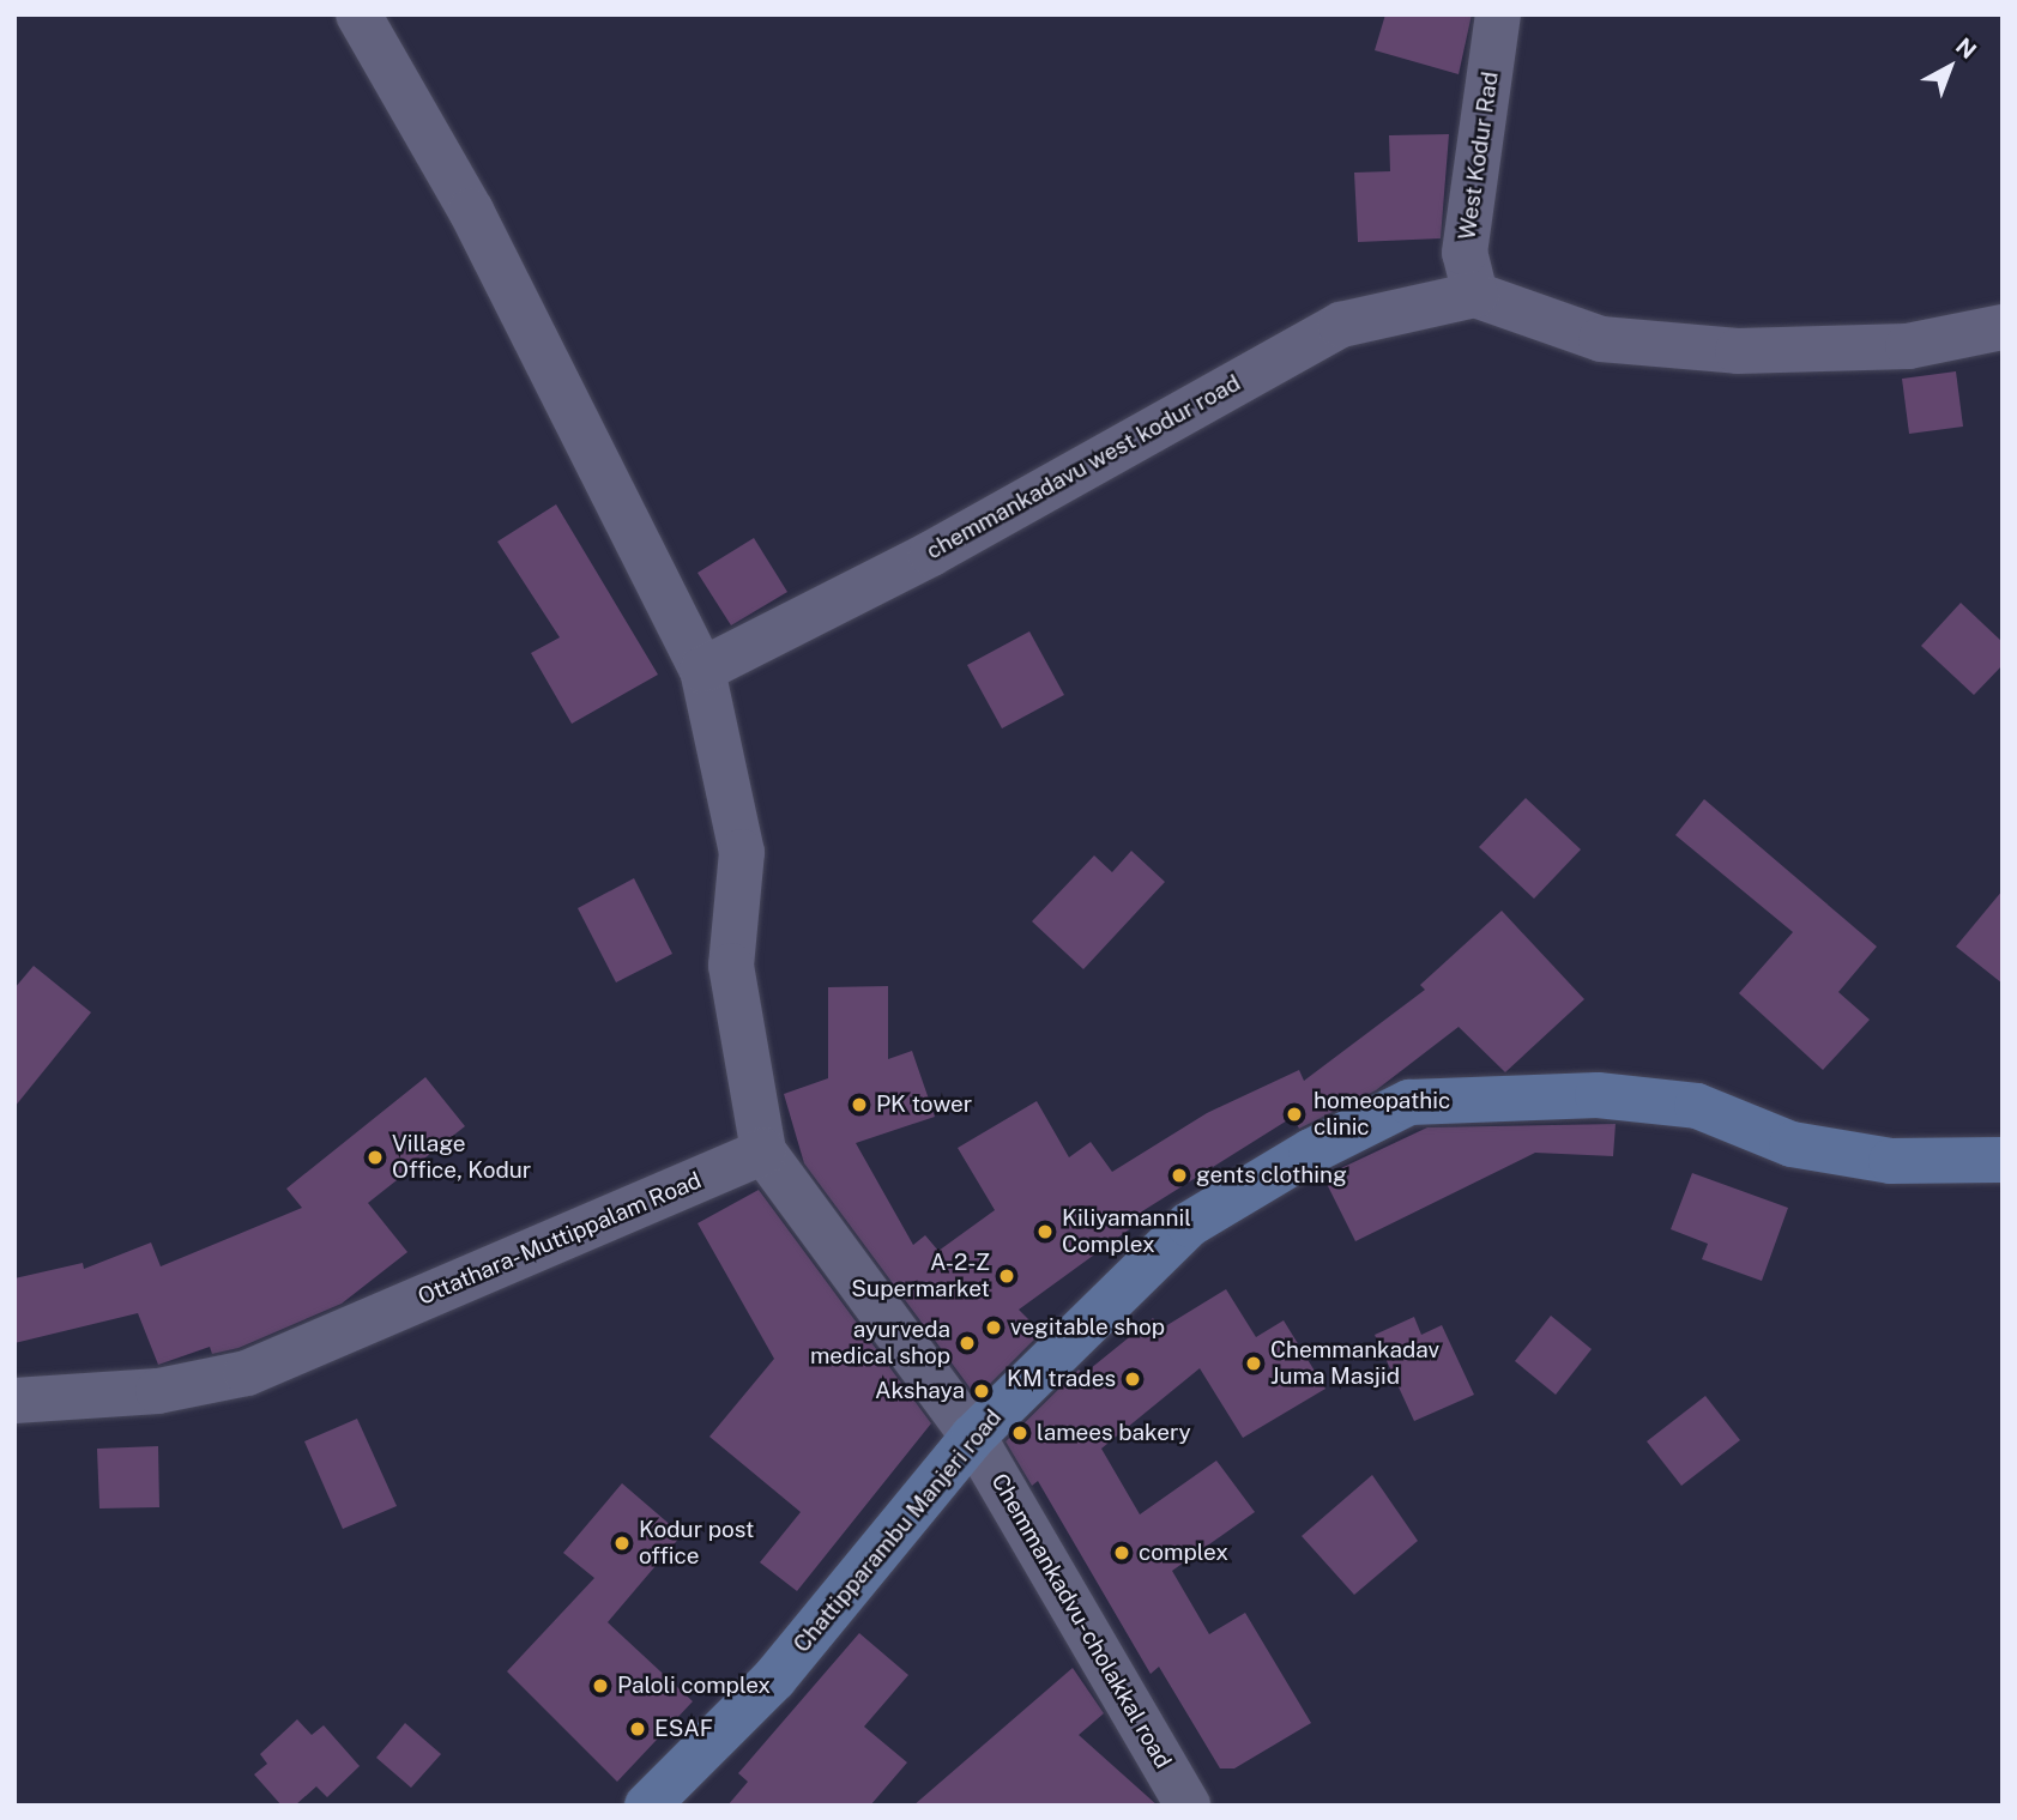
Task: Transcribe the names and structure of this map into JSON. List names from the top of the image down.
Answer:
{
  "streets": {
    "main road": ["Chattipparambu Manjeri road"],
    "street": [
      "West Kodur Rad",
      "chemmankadavu west kodur road",
      "Ottathara- Muttippalam Road",
      "Chemmankadvu- cholakkal road"
    ]
  },
  "crossings": [
    ["West Kodur Rad", "chemmankadavu west kodur road"],
    ["Chattipparambu Manjeri road", "Chemmankadvu- cholakkal road"]
  ],
  "places": [
    "PK tower",
    "homeopathic clinic",
    "Village Office, Kodur",
    "gents clothing",
    "Kiliyamannil Complex",
    "A-2-Z Supermarket",
    "vegitable shop",
    "ayurveda medical shop",
    "Chemmankadav Juma Masjid",
    "KM trades",
    "Akshaya",
    "lamees bakery",
    "Kodur post office",
    "complex",
    "Paloli complex",
    "ESAF"
  ],
  "north": "top right"
}
